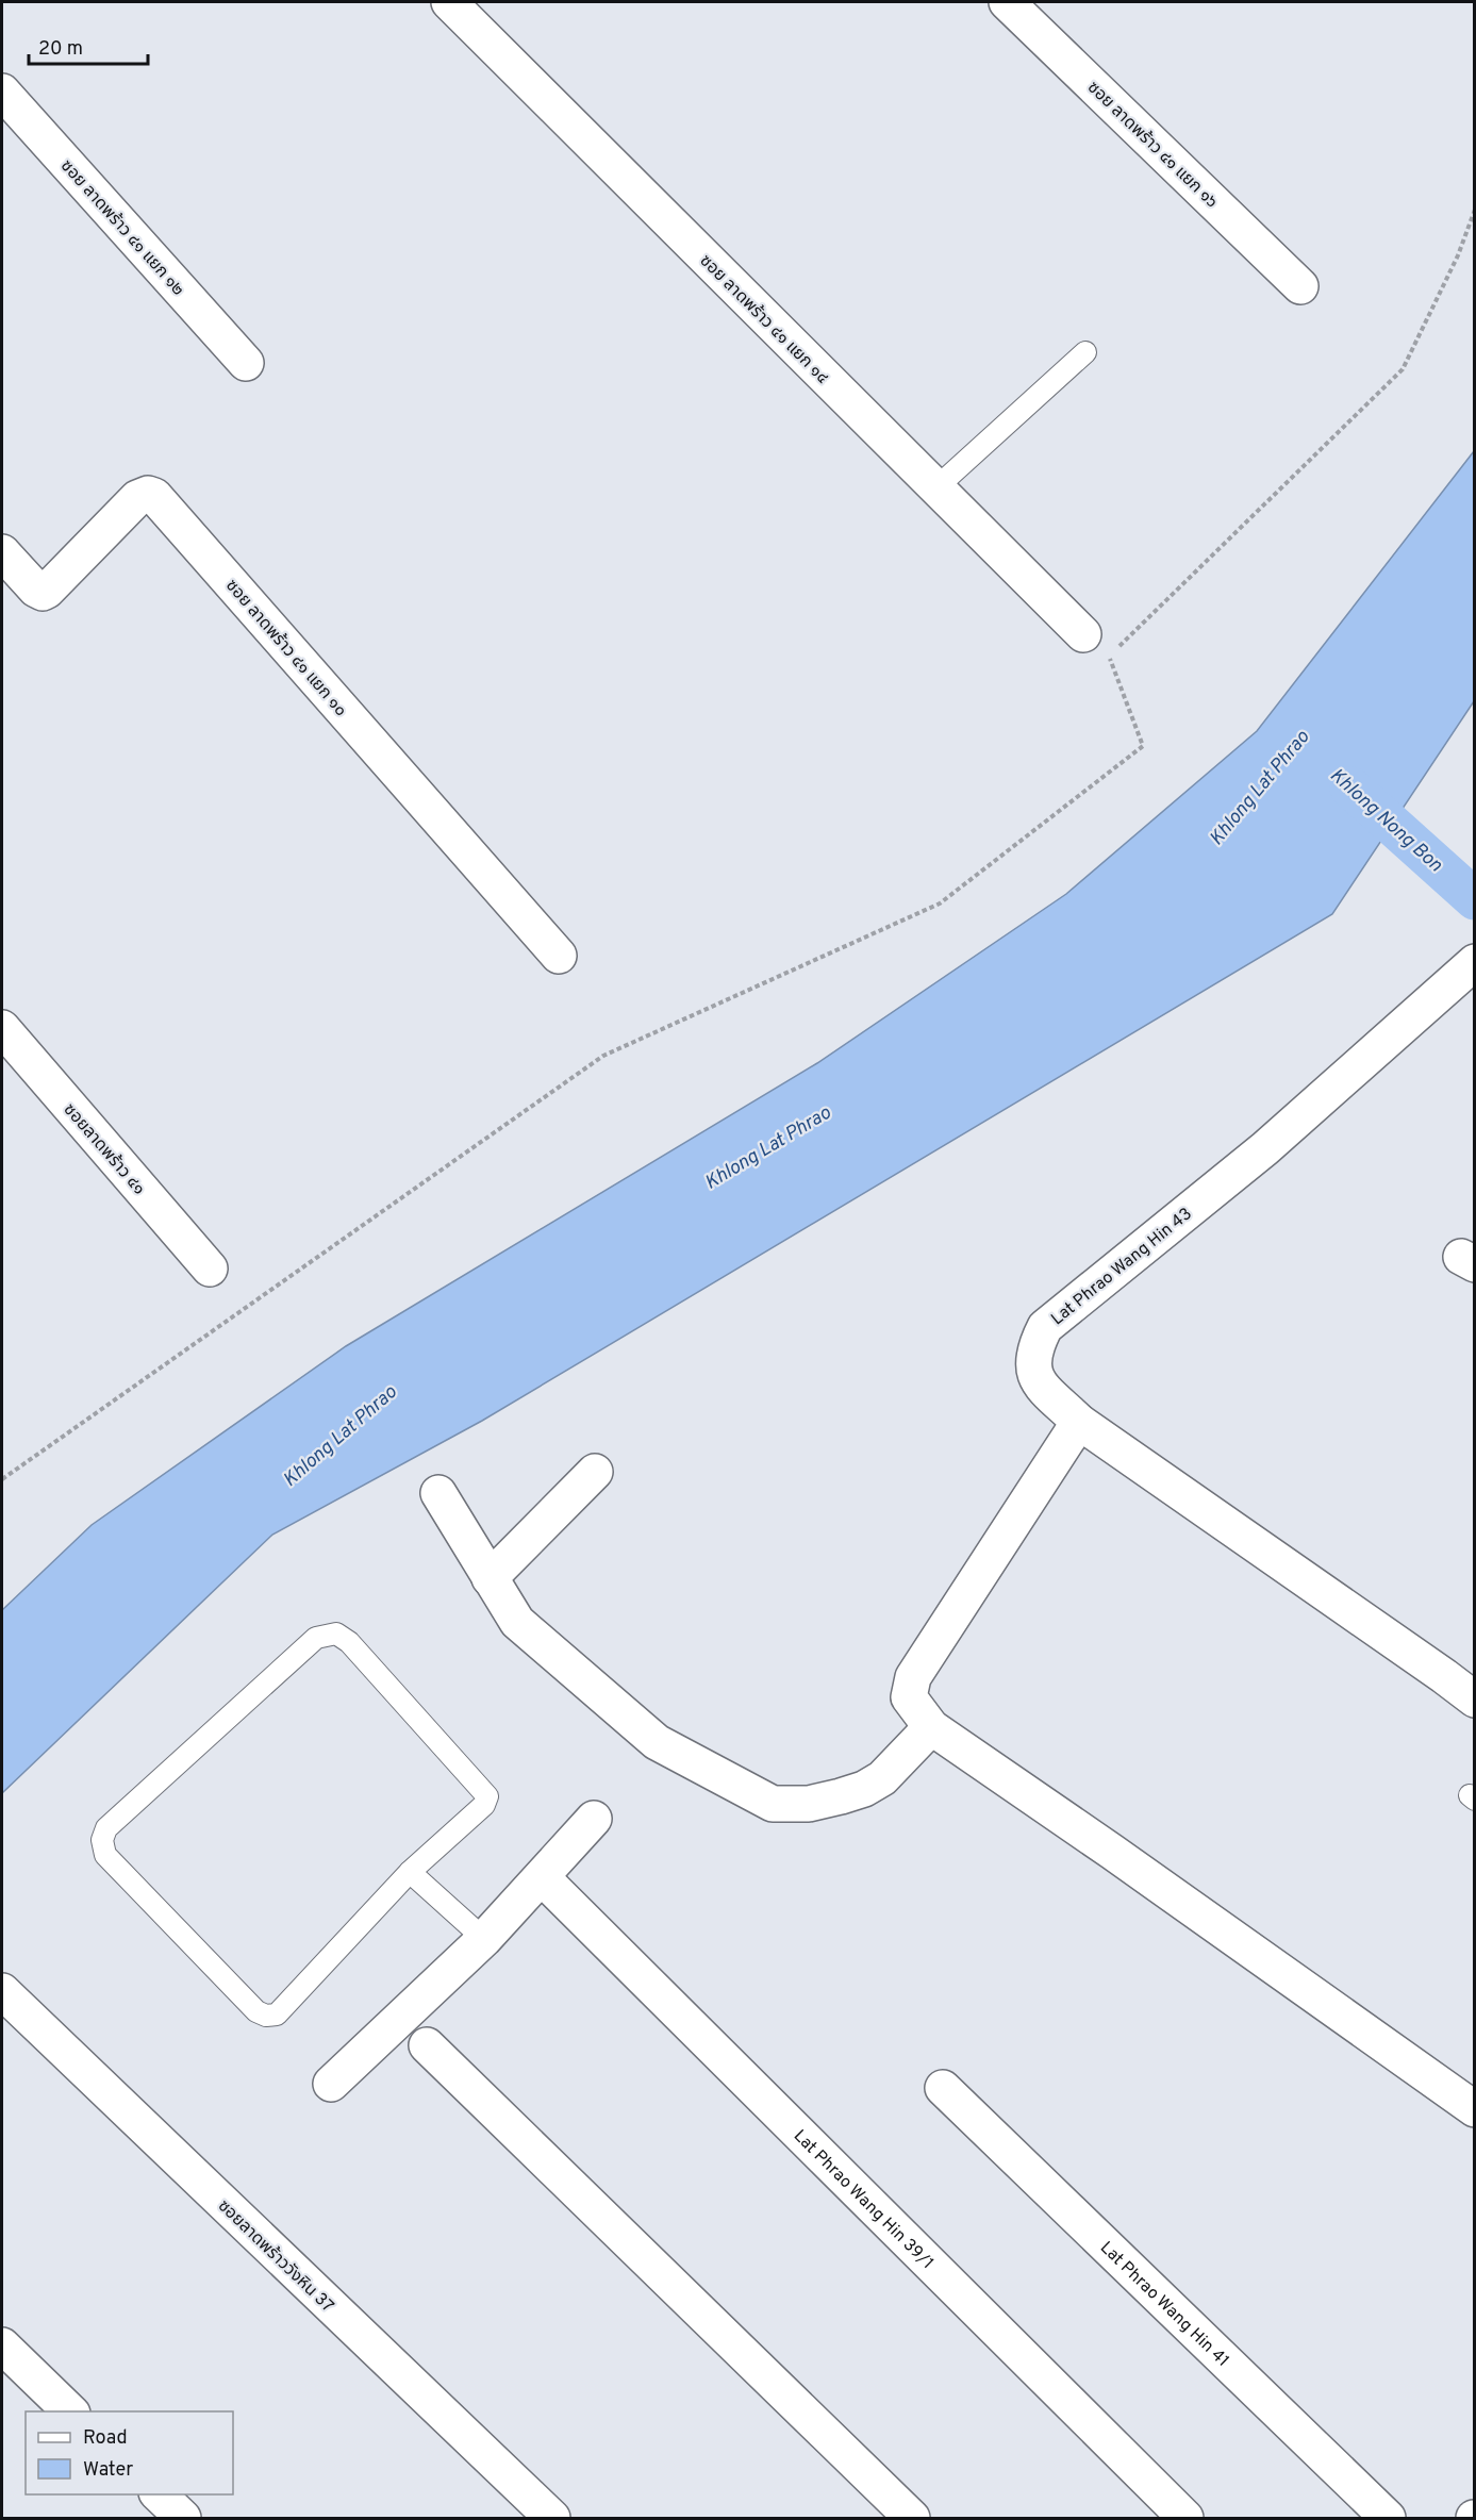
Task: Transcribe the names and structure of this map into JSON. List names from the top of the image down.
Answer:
{
  "streets": {
    "street": [
      "ซอย ลาดพร้าว ๔๑ แยก ๑๖",
      "ซอย ลาดพร้าว ๔๑ แยก ๑๒",
      "ซอย ลาดพร้าว ๔๑ แยก ๑๔",
      "ซอย ลาดพร้าว ๔๑ แยก ๑๐",
      "ซอยลาดพร้าว ๔๑",
      "Lat Phrao Wang Hin 43",
      "Lat Phrao Wang Hin 39/1",
      "ซอยลาดพร้าววังหิน 37",
      "Lat Phrao Wang Hin 41"
    ]
  },
  "water": ["Khlong Lat Phrao", "Khlong Nong Bon"],
  "legend": ["Road", "Water"],
  "scale_bar": "20 m"
}
